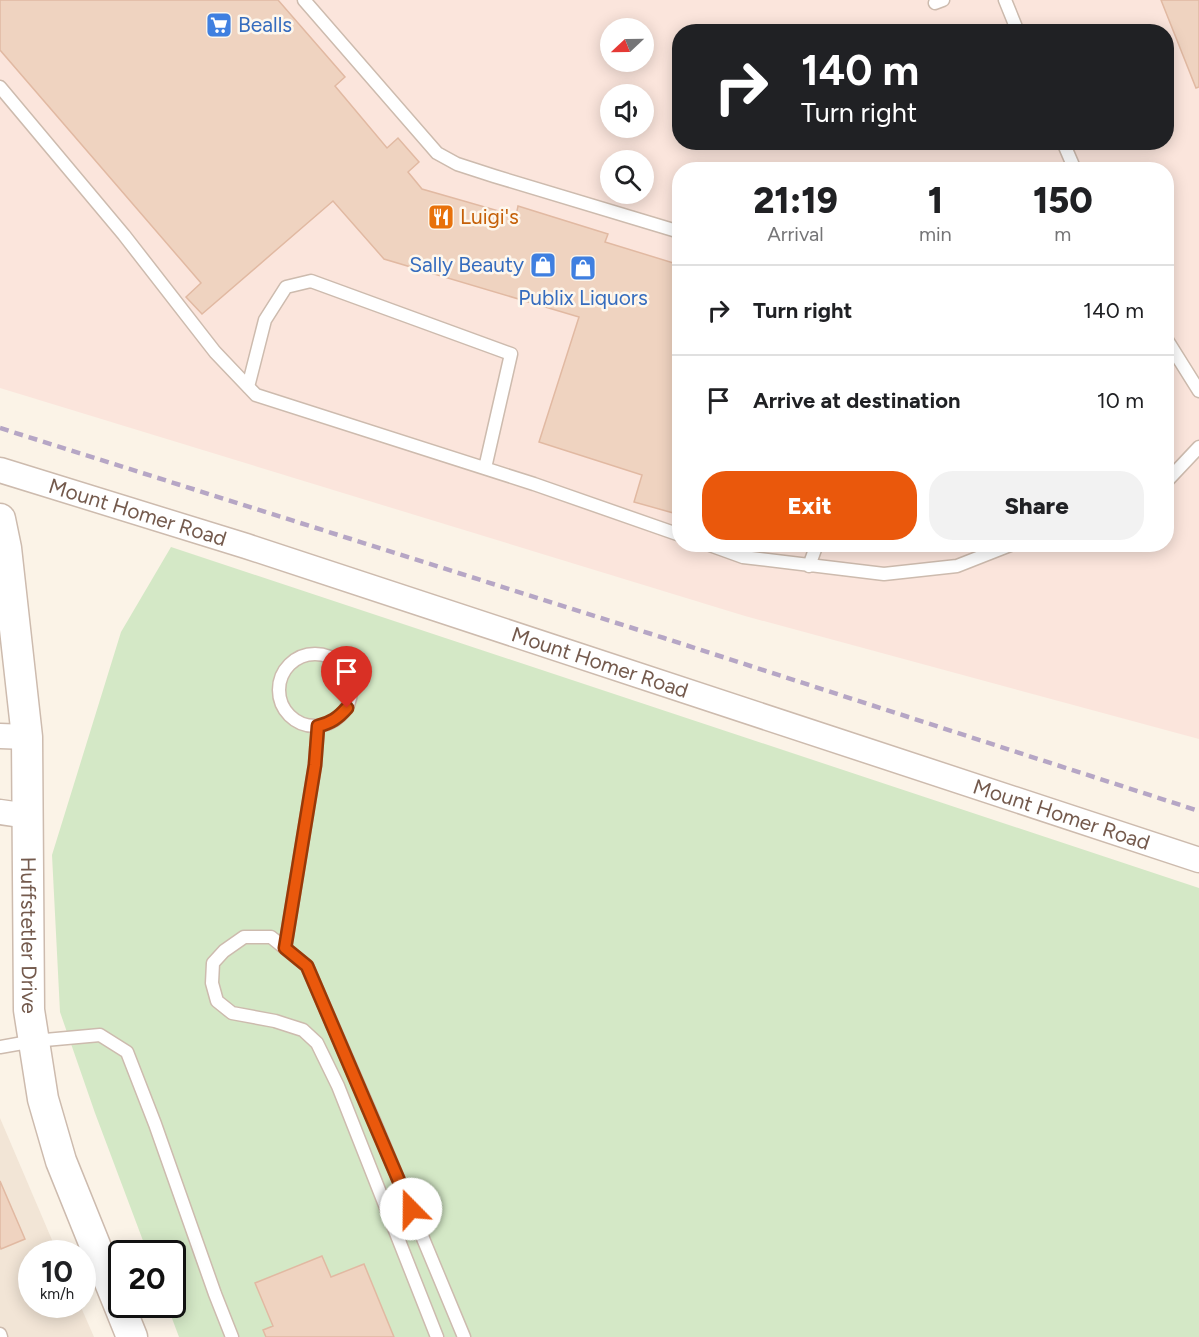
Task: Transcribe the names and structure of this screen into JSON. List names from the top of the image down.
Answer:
{
  "streets": {
    "street": ["Mount Homer Road", "Huffstetler Drive"]
  },
  "places": {
    "supermarket": ["Bealls"],
    "restaurant": ["Luigi's"],
    "shop": ["Sally Beauty", "Publix Liquors"]
  },
  "north": "left",
  "page": {
    "turn": ["140 m", "Turn right"],
    "eta": [
      "21:19",
      "Arrival",
      "1",
      "min",
      "150",
      "m"
    ],
    "list": [
      {
        "name": "Turn right",
        "value": "140 m"
      },
      {
        "name": "Arrive at destination",
        "value": "10 m"
      }
    ],
    "buttons": ["Exit", "Share"],
    "speed": "10 km/h",
    "limit": "20"
  }
}
